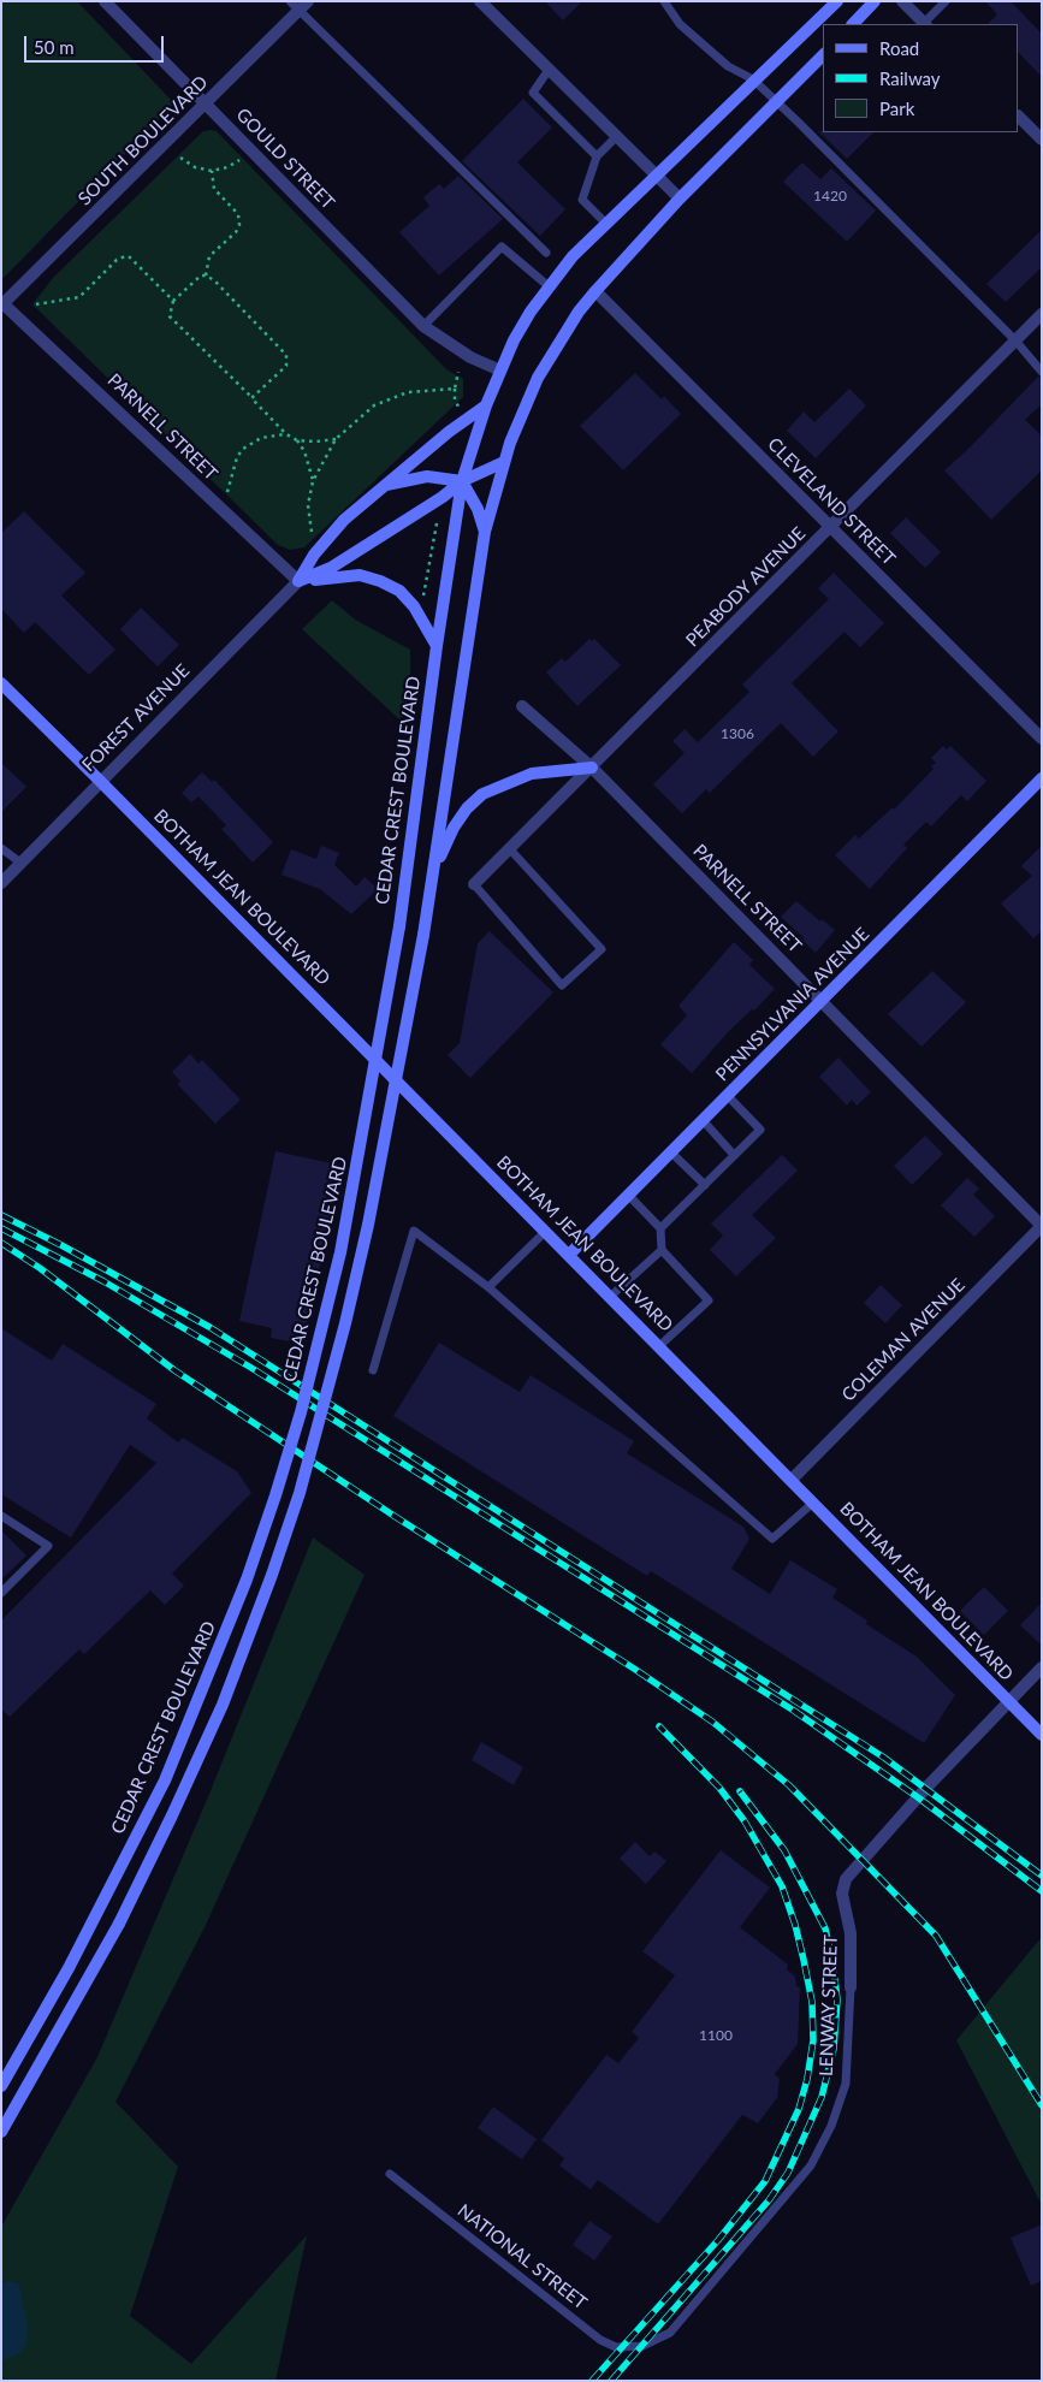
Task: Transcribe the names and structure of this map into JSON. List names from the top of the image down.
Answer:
{
  "streets": {
    "main road": ["CEDAR CREST BOULEVARD", "BOTHAM JEAN BOULEVARD", "PENNSYLVANIA AVENUE"],
    "street": [
      "SOUTH BOULEVARD",
      "GOULD STREET",
      "PARNELL STREET",
      "CLEVELAND STREET",
      "PEABODY AVENUE",
      "FOREST AVENUE",
      "COLEMAN AVENUE",
      "LENWAY STREET"
    ],
    "lane": ["NATIONAL STREET"]
  },
  "crossings": [
    ["SOUTH BOULEVARD", "GOULD STREET"],
    ["SOUTH BOULEVARD", "PARNELL STREET"],
    ["GOULD STREET", "CEDAR CREST BOULEVARD"],
    ["PARNELL STREET", "PEABODY AVENUE"],
    ["PARNELL STREET", "FOREST AVENUE"],
    ["PARNELL STREET", "PENNSYLVANIA AVENUE"],
    ["PARNELL STREET", "COLEMAN AVENUE"],
    ["CLEVELAND STREET", "PEABODY AVENUE"],
    ["FOREST AVENUE", "BOTHAM JEAN BOULEVARD"],
    ["BOTHAM JEAN BOULEVARD", "PENNSYLVANIA AVENUE"],
    ["BOTHAM JEAN BOULEVARD", "COLEMAN AVENUE"],
    ["BOTHAM JEAN BOULEVARD", "LENWAY STREET"],
    ["LENWAY STREET", "NATIONAL STREET"]
  ],
  "house_numbers": ["1420", "1306", "1100"],
  "legend": ["Road", "Railway", "Park"],
  "scale_bar": "50 m"
}
